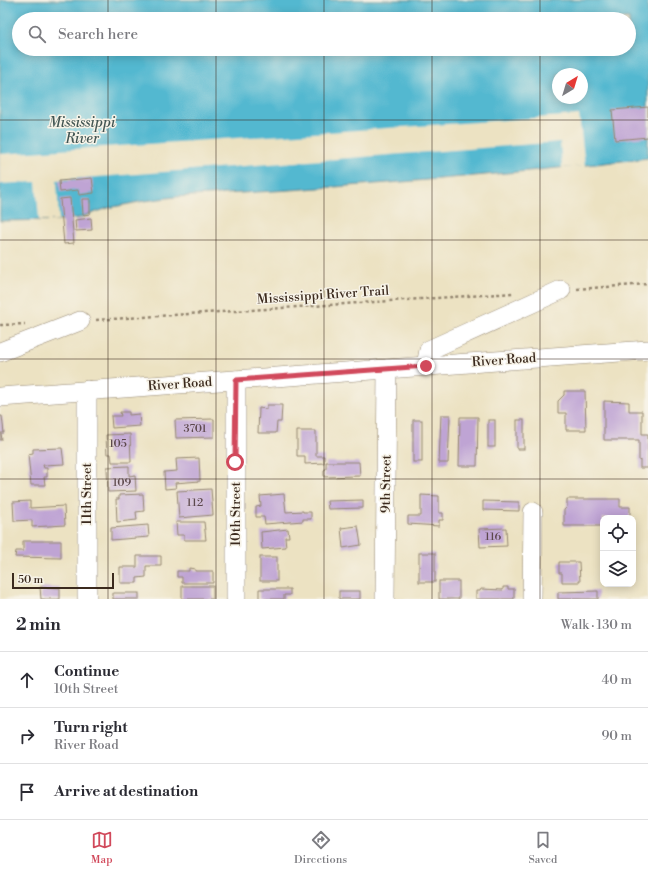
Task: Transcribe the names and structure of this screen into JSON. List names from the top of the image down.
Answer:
{
  "streets": {
    "street": [
      "River Road",
      "9th Street",
      "11th Street",
      "10th Street"
    ],
    "path": ["Mississippi River Trail"]
  },
  "crossings": [
    ["River Road", "9th Street"],
    ["River Road", "11th Street"],
    ["River Road", "10th Street"]
  ],
  "water": ["Mississippi River"],
  "house_numbers": [
    "3701",
    "105",
    "109",
    "112",
    "116"
  ],
  "scale_bar": "50 m",
  "north": "top right",
  "page": {
    "search": "Search here",
    "scale": "50 m",
    "heading": ["2 min", "Walk · 130 m"],
    "list": [
      ["Continue", "10th Street", "40 m"],
      ["Turn right", "River Road", "90 m"],
      "Arrive at destination"
    ],
    "nav": ["Map", "Directions", "Saved"]
  }
}
